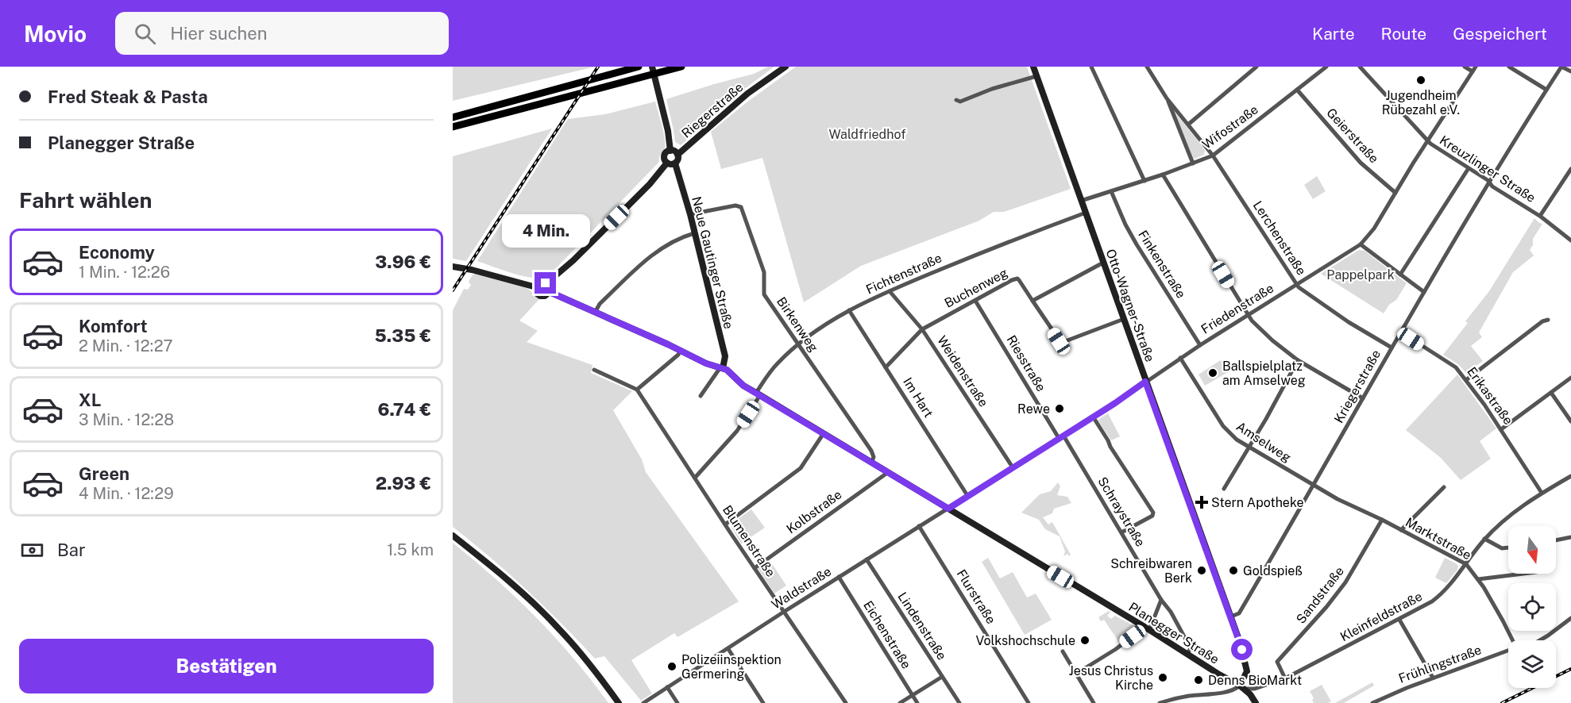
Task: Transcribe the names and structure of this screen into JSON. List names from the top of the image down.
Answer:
{
  "streets": {
    "street": [
      "Riegerstraße",
      "Wifostraße",
      "Geierstraße",
      "Kreuzlinger Straße",
      "Lerchenstraße",
      "Neue Gautinger Straße",
      "Finkenstraße",
      "Fichtenstraße",
      "Buchenweg",
      "Otto-Wagner-Straße",
      "Friedenstraße",
      "Birkenweg",
      "Riesstraße",
      "Weidenstraße",
      "Kriegerstraße",
      "Erikastraße",
      "Im Hart",
      "Amselweg",
      "Kolbstraße",
      "Schraystraße",
      "Marktstraße",
      "Blumenstraße",
      "Waldstraße",
      "Sandstraße",
      "Flurstraße",
      "Kleinfeldstraße",
      "Lindenstraße",
      "Planegger Straße",
      "Eichenstraße",
      "Frühlingstraße"
    ]
  },
  "crossings": [
    ["Riegerstraße", "Neue Gautinger Straße"],
    ["Wifostraße", "Geierstraße"],
    ["Wifostraße", "Lerchenstraße"],
    ["Wifostraße", "Finkenstraße"],
    ["Wifostraße", "Otto-Wagner-Straße"],
    ["Geierstraße", "Friedenstraße"],
    ["Kreuzlinger Straße", "Friedenstraße"],
    ["Kreuzlinger Straße", "Kriegerstraße"],
    ["Lerchenstraße", "Friedenstraße"],
    ["Lerchenstraße", "Kriegerstraße"],
    ["Neue Gautinger Straße", "Birkenweg"],
    ["Neue Gautinger Straße", "Planegger Straße"],
    ["Finkenstraße", "Friedenstraße"],
    ["Fichtenstraße", "Otto-Wagner-Straße"],
    ["Fichtenstraße", "Birkenweg"],
    ["Fichtenstraße", "Weidenstraße"],
    ["Fichtenstraße", "Im Hart"],
    ["Fichtenstraße", "Blumenstraße"],
    ["Fichtenstraße", "Planegger Straße"],
    ["Buchenweg", "Riesstraße"],
    ["Buchenweg", "Weidenstraße"],
    ["Buchenweg", "Im Hart"],
    ["Otto-Wagner-Straße", "Friedenstraße"],
    ["Otto-Wagner-Straße", "Kriegerstraße"],
    ["Otto-Wagner-Straße", "Kleinfeldstraße"],
    ["Otto-Wagner-Straße", "Planegger Straße"],
    ["Friedenstraße", "Riesstraße"],
    ["Friedenstraße", "Weidenstraße"],
    ["Friedenstraße", "Im Hart"],
    ["Friedenstraße", "Amselweg"],
    ["Friedenstraße", "Schraystraße"],
    ["Friedenstraße", "Waldstraße"],
    ["Friedenstraße", "Planegger Straße"],
    ["Birkenweg", "Planegger Straße"],
    ["Riesstraße", "Schraystraße"],
    ["Kriegerstraße", "Erikastraße"],
    ["Kriegerstraße", "Amselweg"],
    ["Kriegerstraße", "Marktstraße"],
    ["Erikastraße", "Kleinfeldstraße"],
    ["Amselweg", "Marktstraße"],
    ["Kolbstraße", "Blumenstraße"],
    ["Kolbstraße", "Planegger Straße"],
    ["Schraystraße", "Planegger Straße"],
    ["Marktstraße", "Sandstraße"],
    ["Marktstraße", "Kleinfeldstraße"],
    ["Blumenstraße", "Waldstraße"],
    ["Waldstraße", "Flurstraße"],
    ["Waldstraße", "Lindenstraße"],
    ["Waldstraße", "Planegger Straße"],
    ["Waldstraße", "Eichenstraße"],
    ["Sandstraße", "Kleinfeldstraße"],
    ["Kleinfeldstraße", "Planegger Straße"]
  ],
  "parks": ["Waldfriedhof", "Pappelpark"],
  "places": {
    "other": [
      "Jugendheim Rübezahl e.V.",
      "Ballspielplatz am Amselweg",
      "Rewe",
      "Schreibwaren Berk",
      "Goldspieß",
      "Volkshochschule",
      "Polizeiinspektion Germering",
      "Jesus Christus Kirche",
      "Denns BioMarkt"
    ],
    "health": ["Stern Apotheke"]
  },
  "north": "bottom",
  "page": {
    "header": "Movio",
    "search": "Hier suchen",
    "nav": ["Karte", "Route", "Gespeichert"],
    "banner": ["Fred Steak & Pasta", "Planegger Straße"],
    "heading": "Fahrt wählen",
    "bubble": "4 Min.",
    "list": [
      {
        "name": "Economy",
        "note": "1 Min. · 12:26",
        "value": "3.96 €"
      },
      {
        "name": "Komfort",
        "note": "2 Min. · 12:27",
        "value": "5.35 €"
      },
      {
        "name": "XL",
        "note": "3 Min. · 12:28",
        "value": "6.74 €"
      },
      {
        "name": "Green",
        "note": "4 Min. · 12:29",
        "value": "2.93 €"
      }
    ],
    "pay": ["Bar", "1.5 km"],
    "buttons": "Bestätigen"
  }
}
